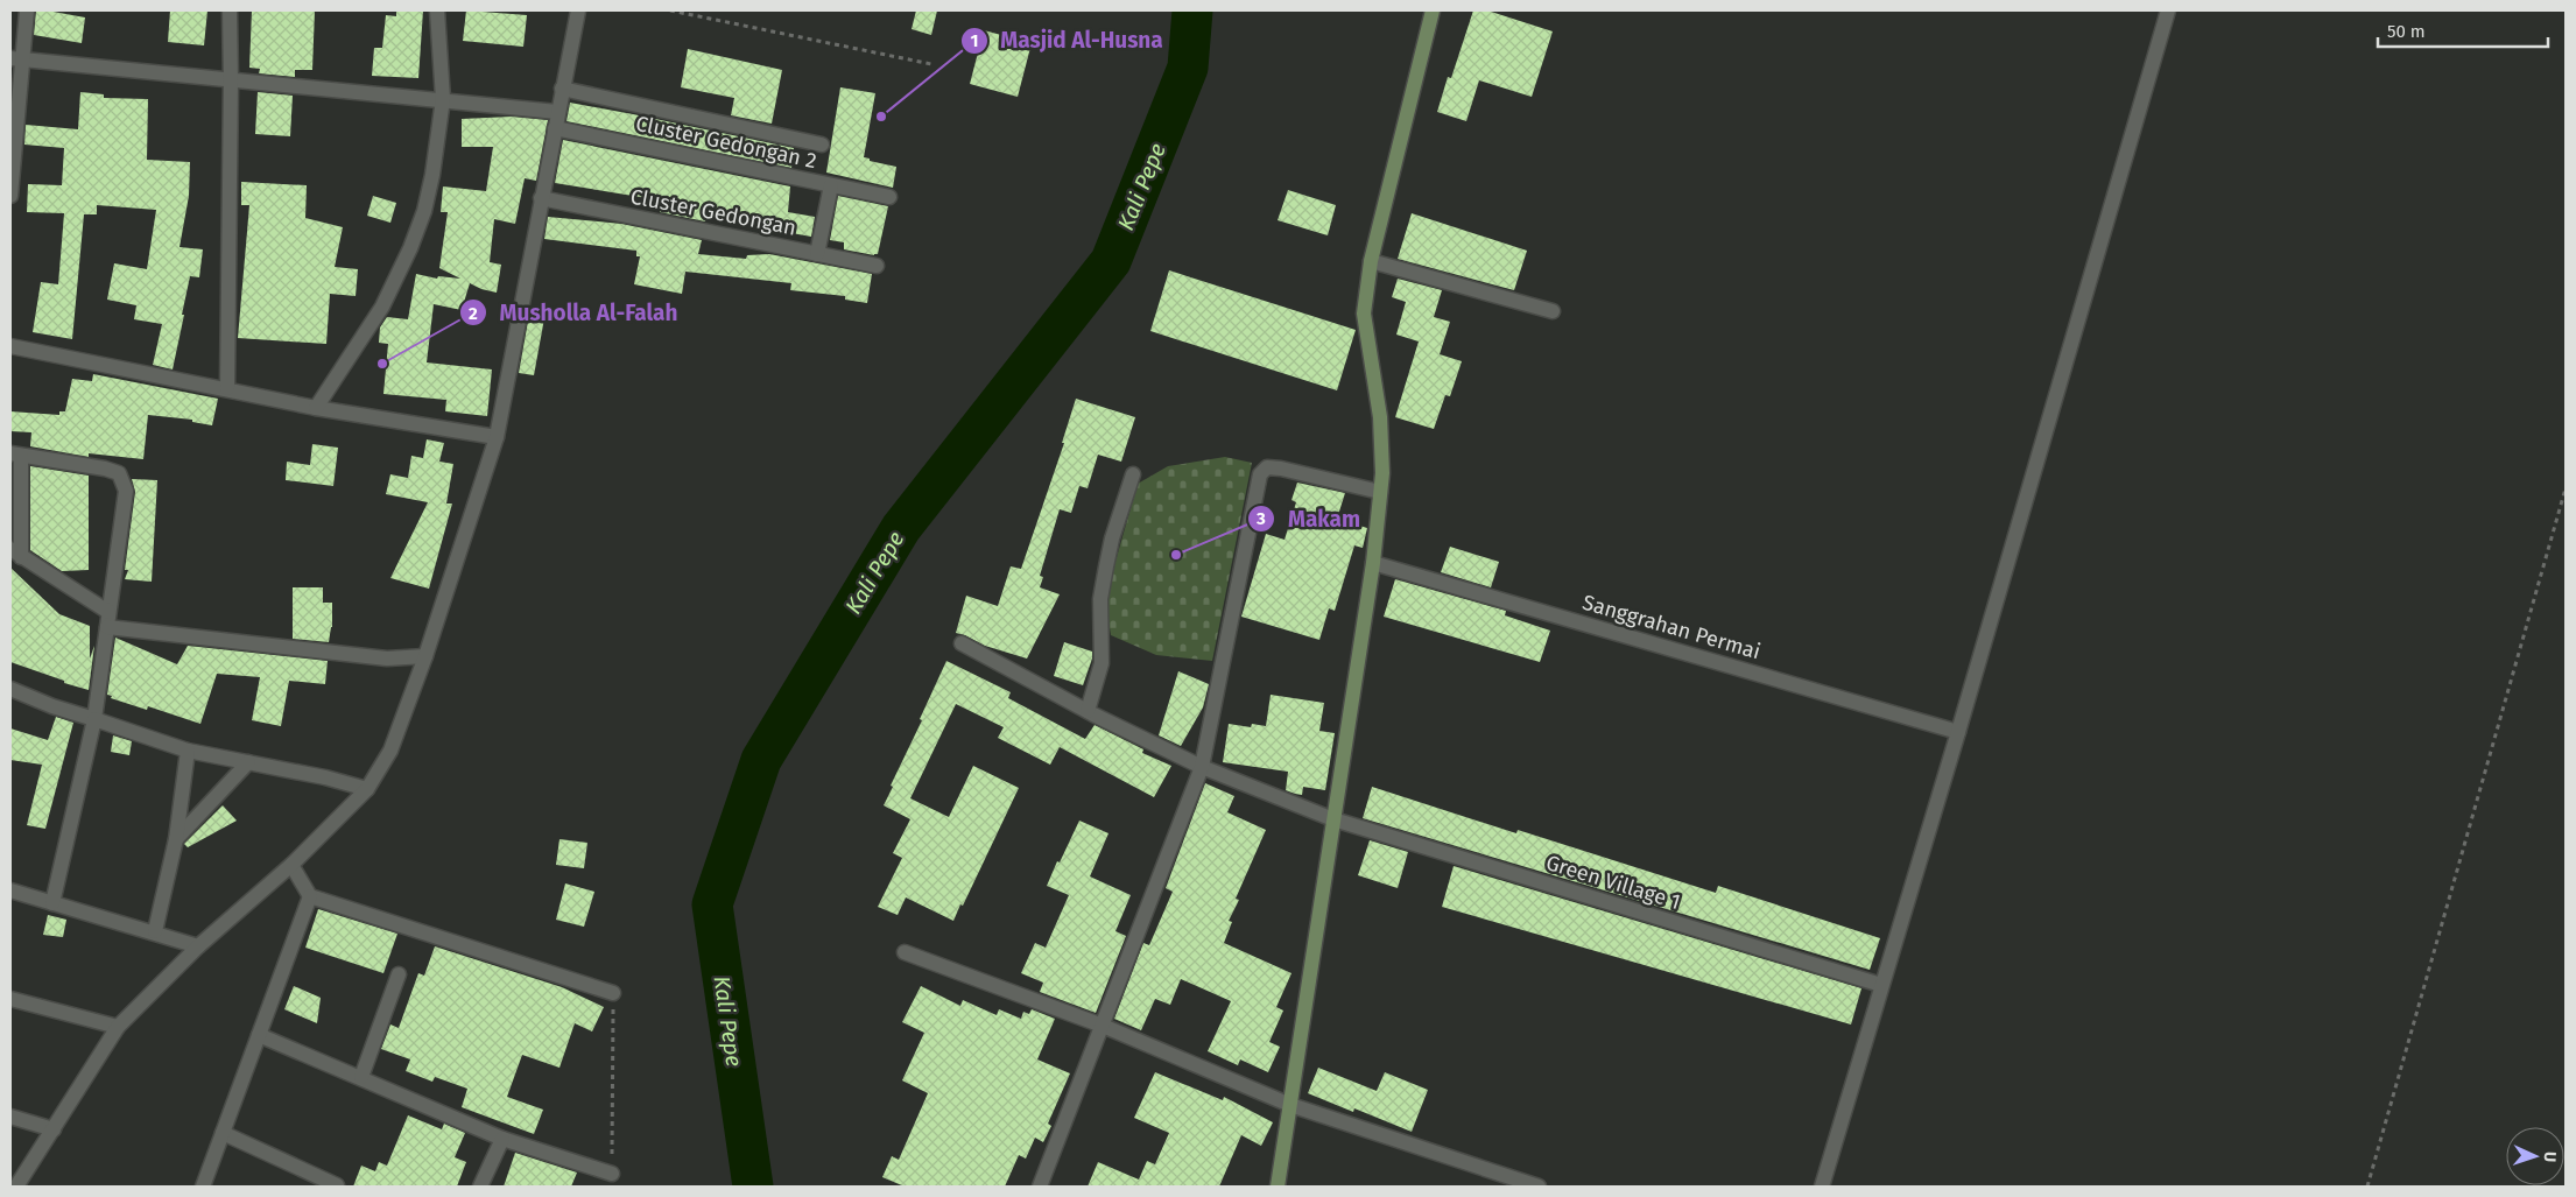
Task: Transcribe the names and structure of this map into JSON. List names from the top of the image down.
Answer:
{
  "streets": {
    "street": [
      "Cluster Gedongan 2",
      "Cluster Gedongan",
      "Sanggrahan Permai",
      "Green Village 1"
    ]
  },
  "water": ["Kali Pepe"],
  "places": ["Masjid Al-Husna", "Musholla Al-Falah", "Makam"],
  "scale_bar": "50 m",
  "north": "right"
}
